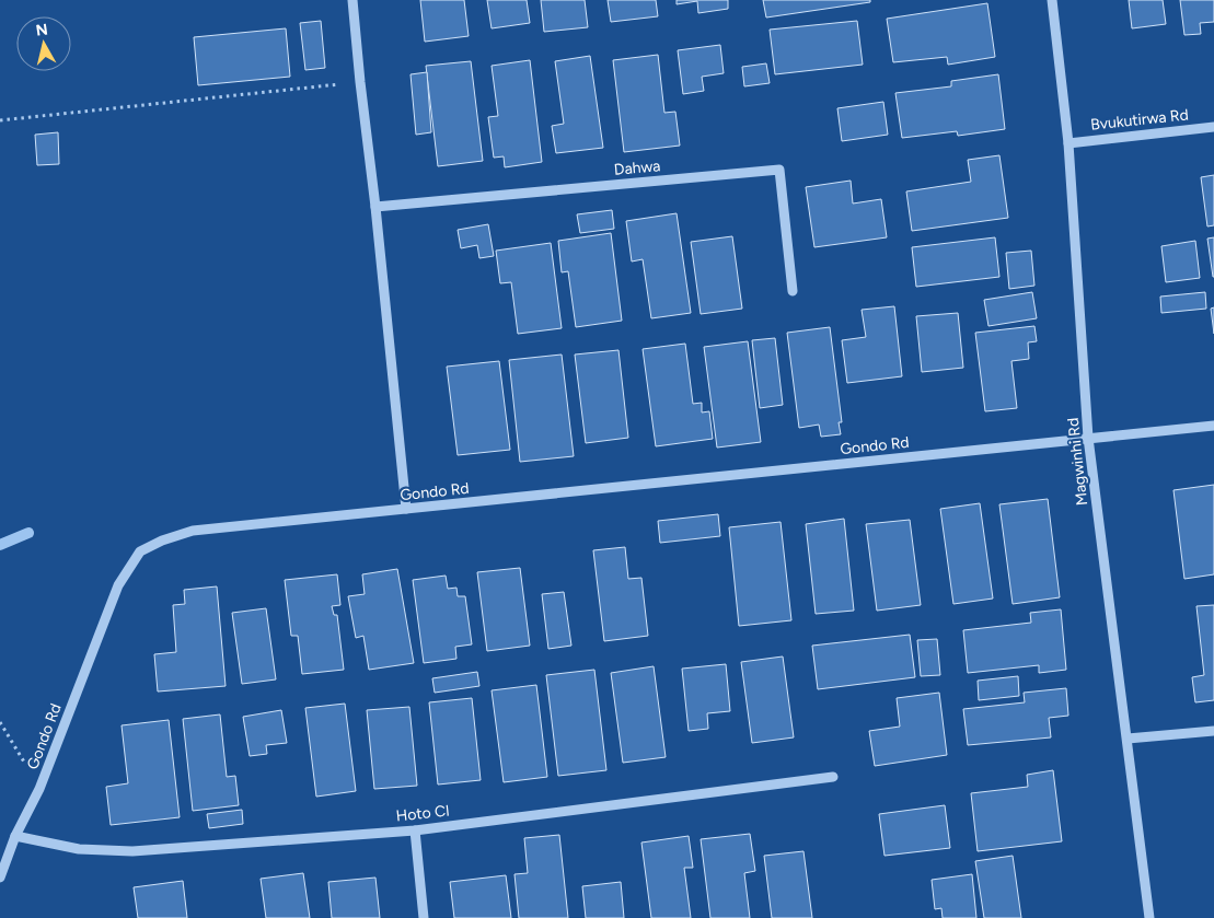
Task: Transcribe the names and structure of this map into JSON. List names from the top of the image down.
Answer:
{
  "streets": {
    "street": [
      "Bvukutirwa Rd",
      "Dahwa",
      "Gondo Rd",
      "Magwinhi Rd",
      "Hoto Cl"
    ]
  },
  "crossings": [
    ["Bvukutirwa Rd", "Magwinhi Rd"],
    ["Gondo Rd", "Magwinhi Rd"],
    ["Gondo Rd", "Hoto Cl"]
  ],
  "north": "top"
}
